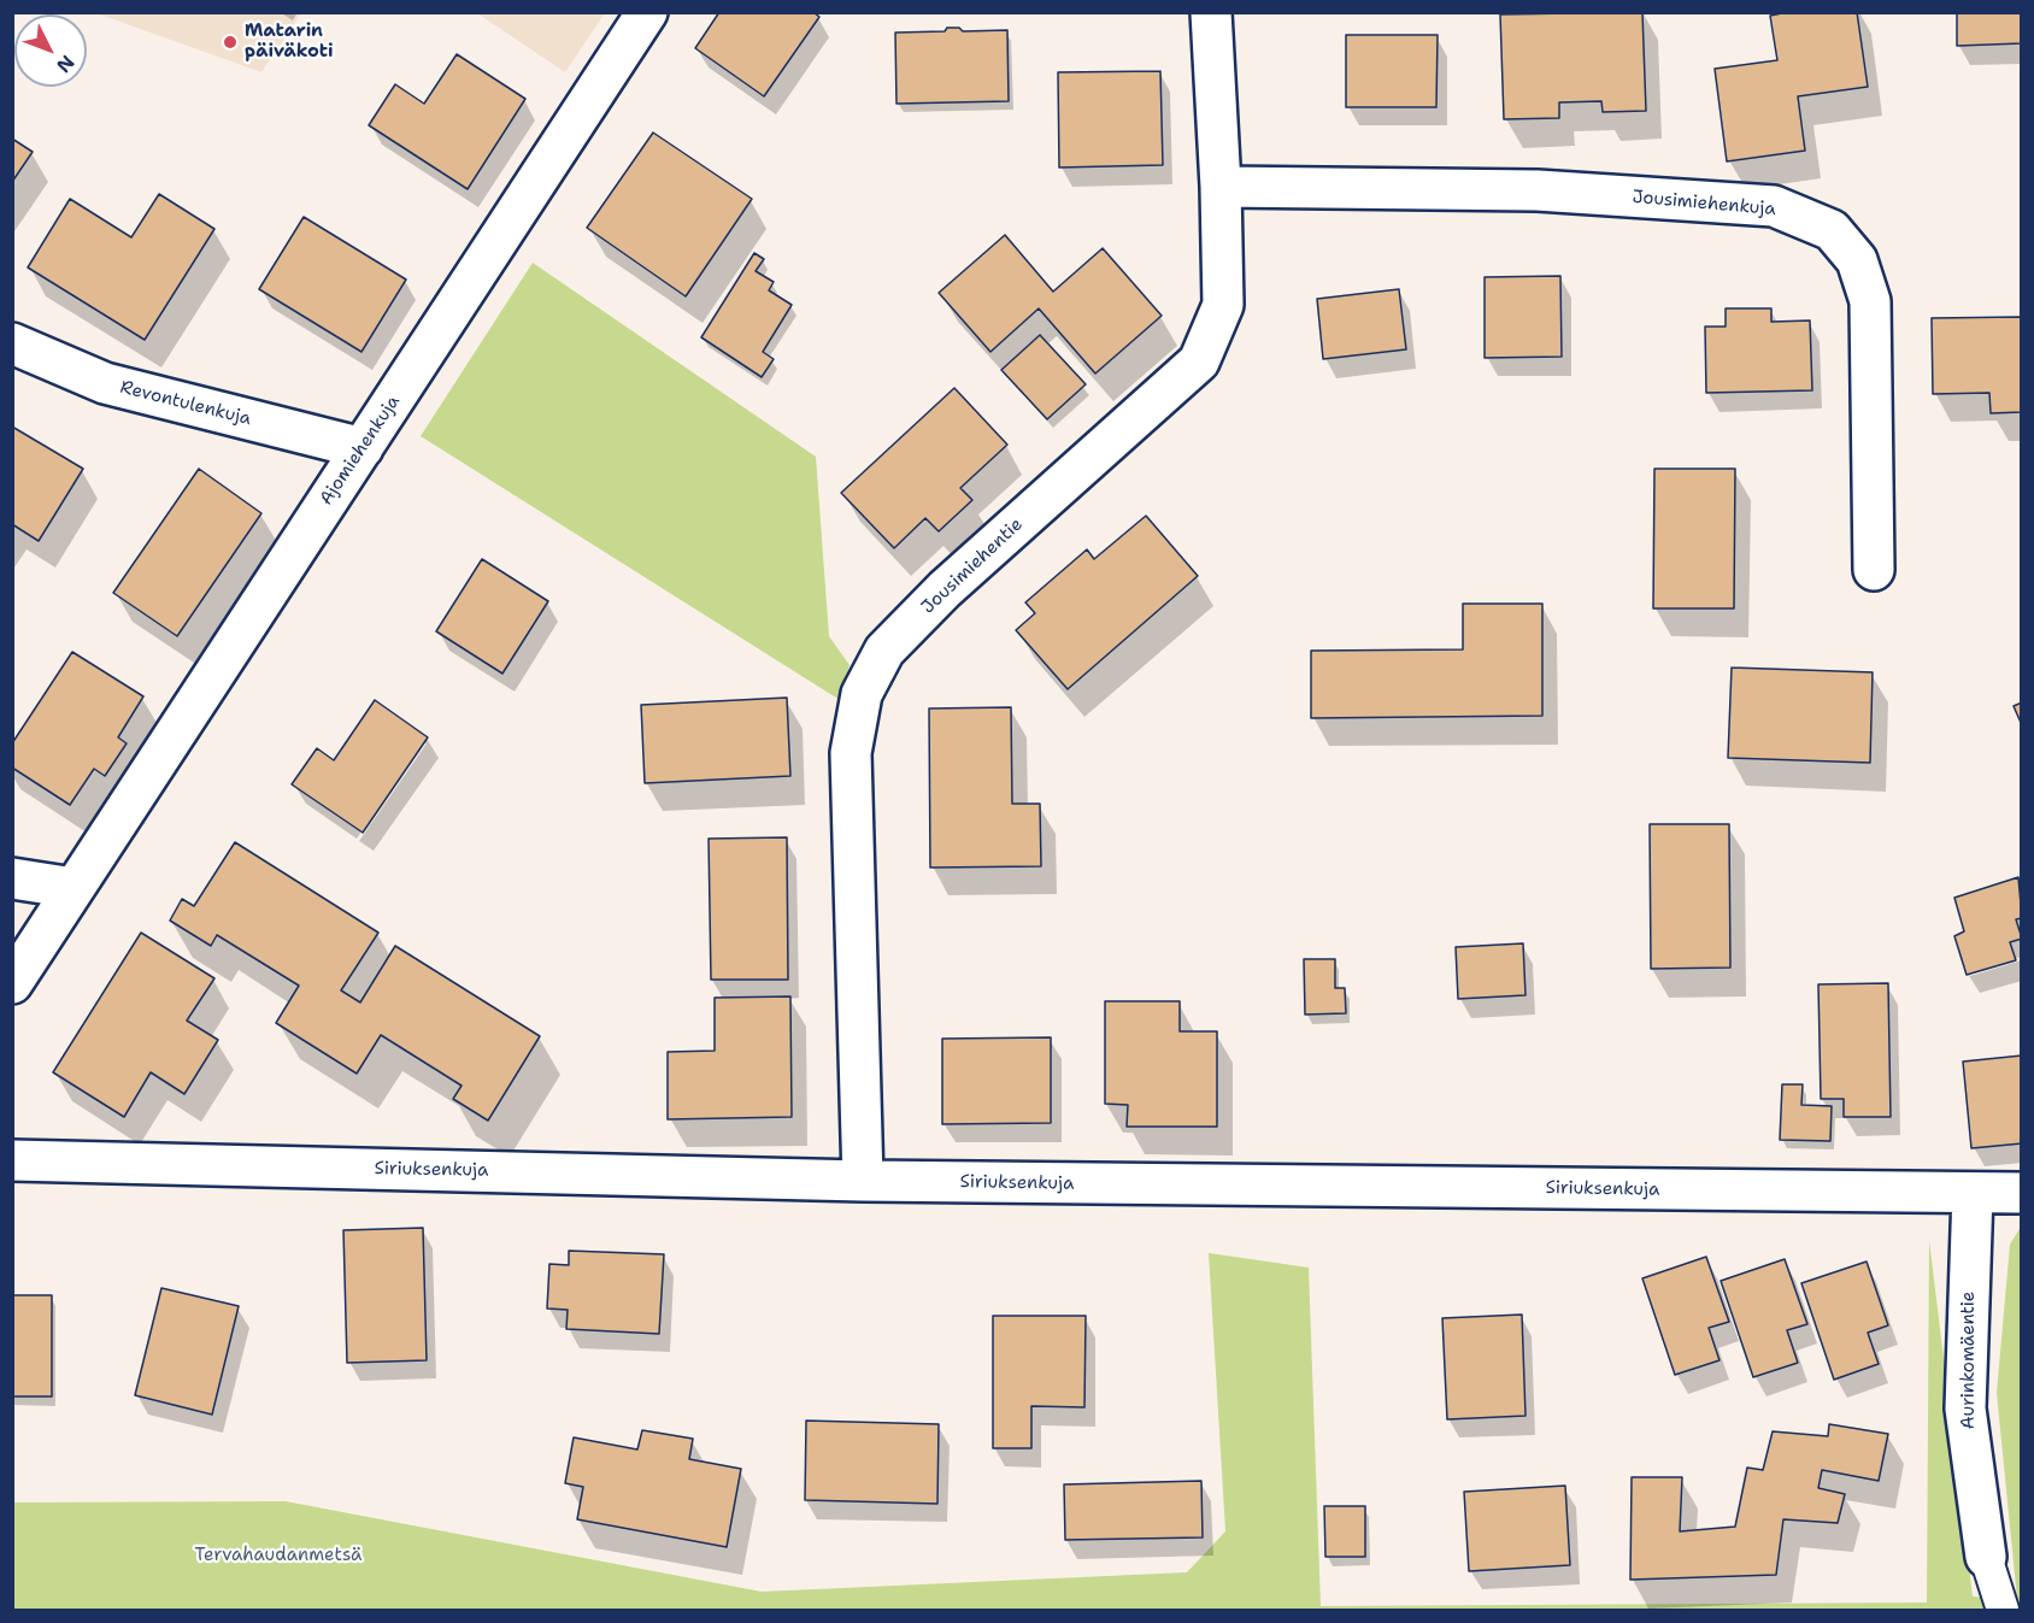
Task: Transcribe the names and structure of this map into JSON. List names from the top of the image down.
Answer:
{
  "streets": {
    "street": [
      "Jousimiehenkuja",
      "Revontulenkuja",
      "Ajomiehenkuja",
      "Jousimiehentie",
      "Siriuksenkuja",
      "Aurinkomäentie"
    ]
  },
  "crossings": [
    ["Jousimiehenkuja", "Jousimiehentie"],
    ["Revontulenkuja", "Ajomiehenkuja"],
    ["Jousimiehentie", "Siriuksenkuja"],
    ["Siriuksenkuja", "Aurinkomäentie"]
  ],
  "parks": ["Tervahaudanmetsä"],
  "places": ["Matarin päiväkoti"],
  "north": "bottom right"
}
